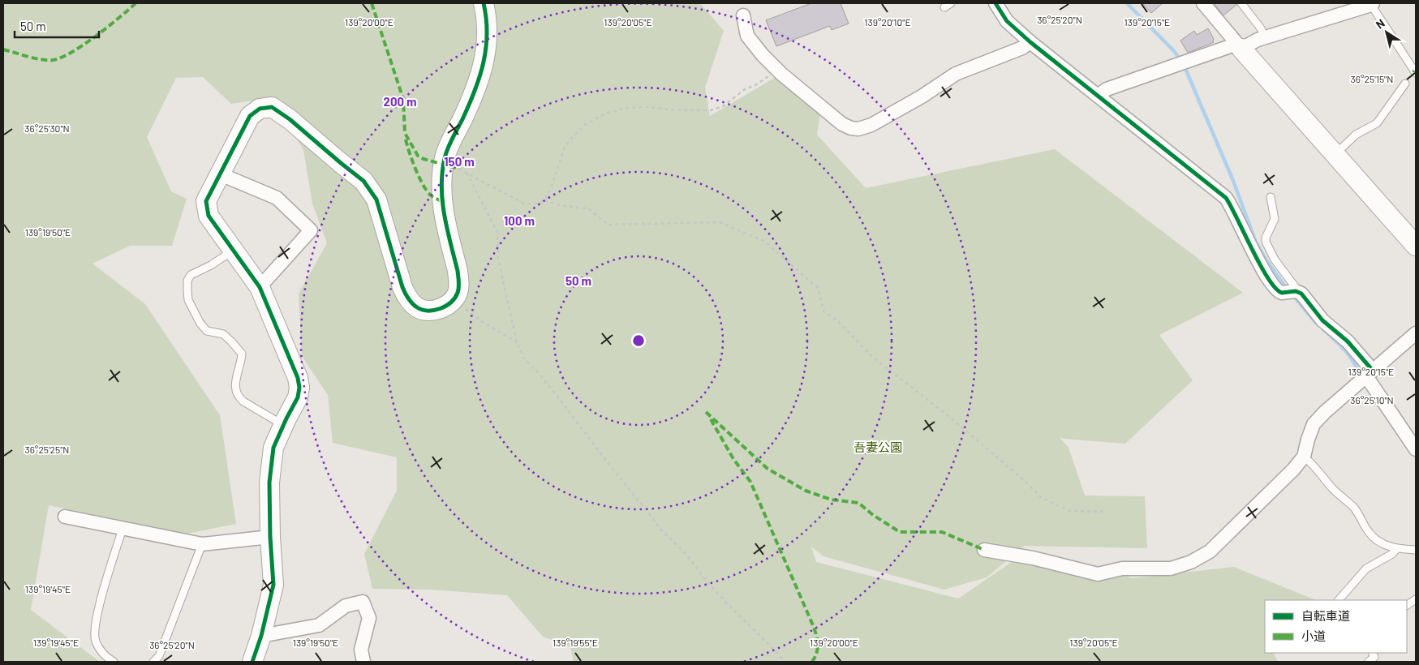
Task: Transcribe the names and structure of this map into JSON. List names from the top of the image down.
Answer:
{
  "parks": ["吾妻公園"],
  "legend": ["自転車道", "小道"],
  "scale_bar": "50 m",
  "north": "top left",
  "coordinates": [
    "36°25'20\"N",
    "139°20'00\"E",
    "139°20'05\"E",
    "139°20'10\"E",
    "139°20'15\"E",
    "36°25'15\"N",
    "36°25'30\"N",
    "139°19'50\"E",
    "36°25'10\"N",
    "36°25'25\"N",
    "139°19'45\"E",
    "139°19'55\"E"
  ],
  "rings": [
    "200 m",
    "150 m",
    "100 m",
    "50 m"
  ]
}
